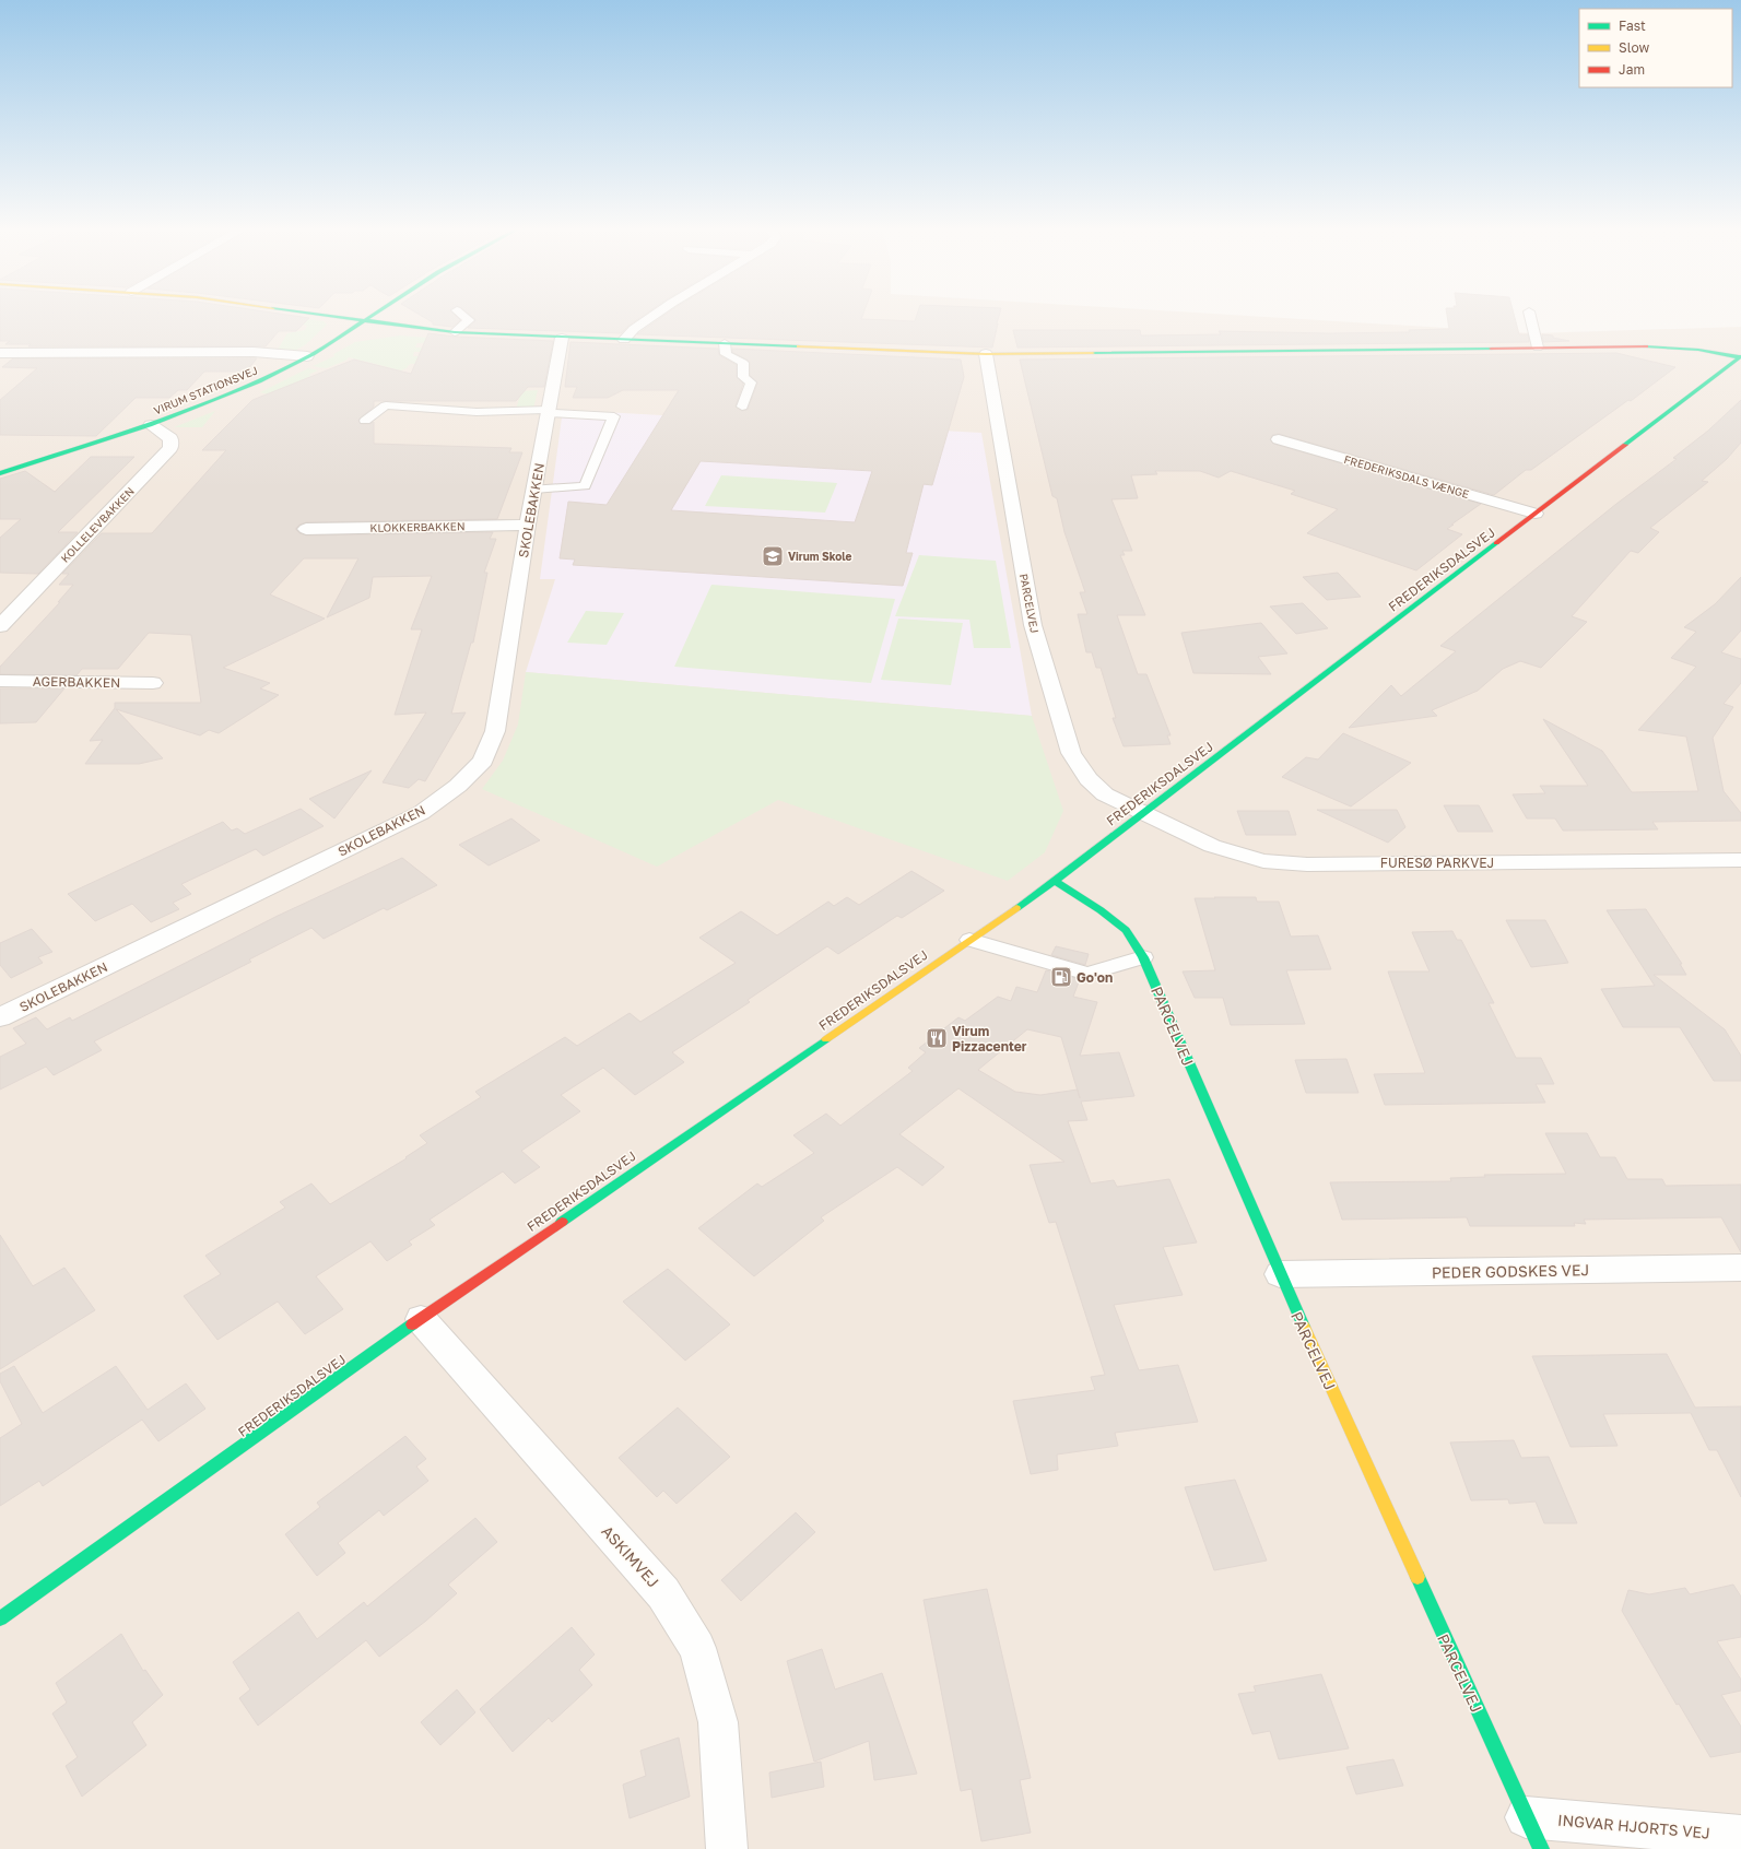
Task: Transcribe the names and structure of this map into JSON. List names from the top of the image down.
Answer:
{
  "streets": {
    "street": [
      "VIRUM STATIONSVEJ",
      "FREDERIKSDALS VÆNGE",
      "SKOLEBAKKEN",
      "KOLLELEVBAKKEN",
      "KLOKKERBAKKEN",
      "FREDERIKSDALSVEJ",
      "PARCELVEJ",
      "AGERBAKKEN",
      "FURESØ PARKVEJ",
      "PEDER GODSKES VEJ",
      "ASKIMVEJ",
      "INGVAR HJORTS VEJ"
    ]
  },
  "crossings": [
    ["VIRUM STATIONSVEJ", "KOLLELEVBAKKEN"],
    ["FREDERIKSDALS VÆNGE", "FREDERIKSDALSVEJ"],
    ["SKOLEBAKKEN", "KLOKKERBAKKEN"],
    ["FREDERIKSDALSVEJ", "PARCELVEJ"],
    ["FREDERIKSDALSVEJ", "FURESØ PARKVEJ"],
    ["FREDERIKSDALSVEJ", "ASKIMVEJ"],
    ["PARCELVEJ", "FURESØ PARKVEJ"],
    ["PARCELVEJ", "PEDER GODSKES VEJ"],
    ["PARCELVEJ", "INGVAR HJORTS VEJ"]
  ],
  "places": {
    "school or university": ["Virum Skole"],
    "fuel station": ["Go'on"],
    "restaurant": ["Virum Pizzacenter"]
  },
  "legend": ["Fast", "Slow", "Jam"]
}
